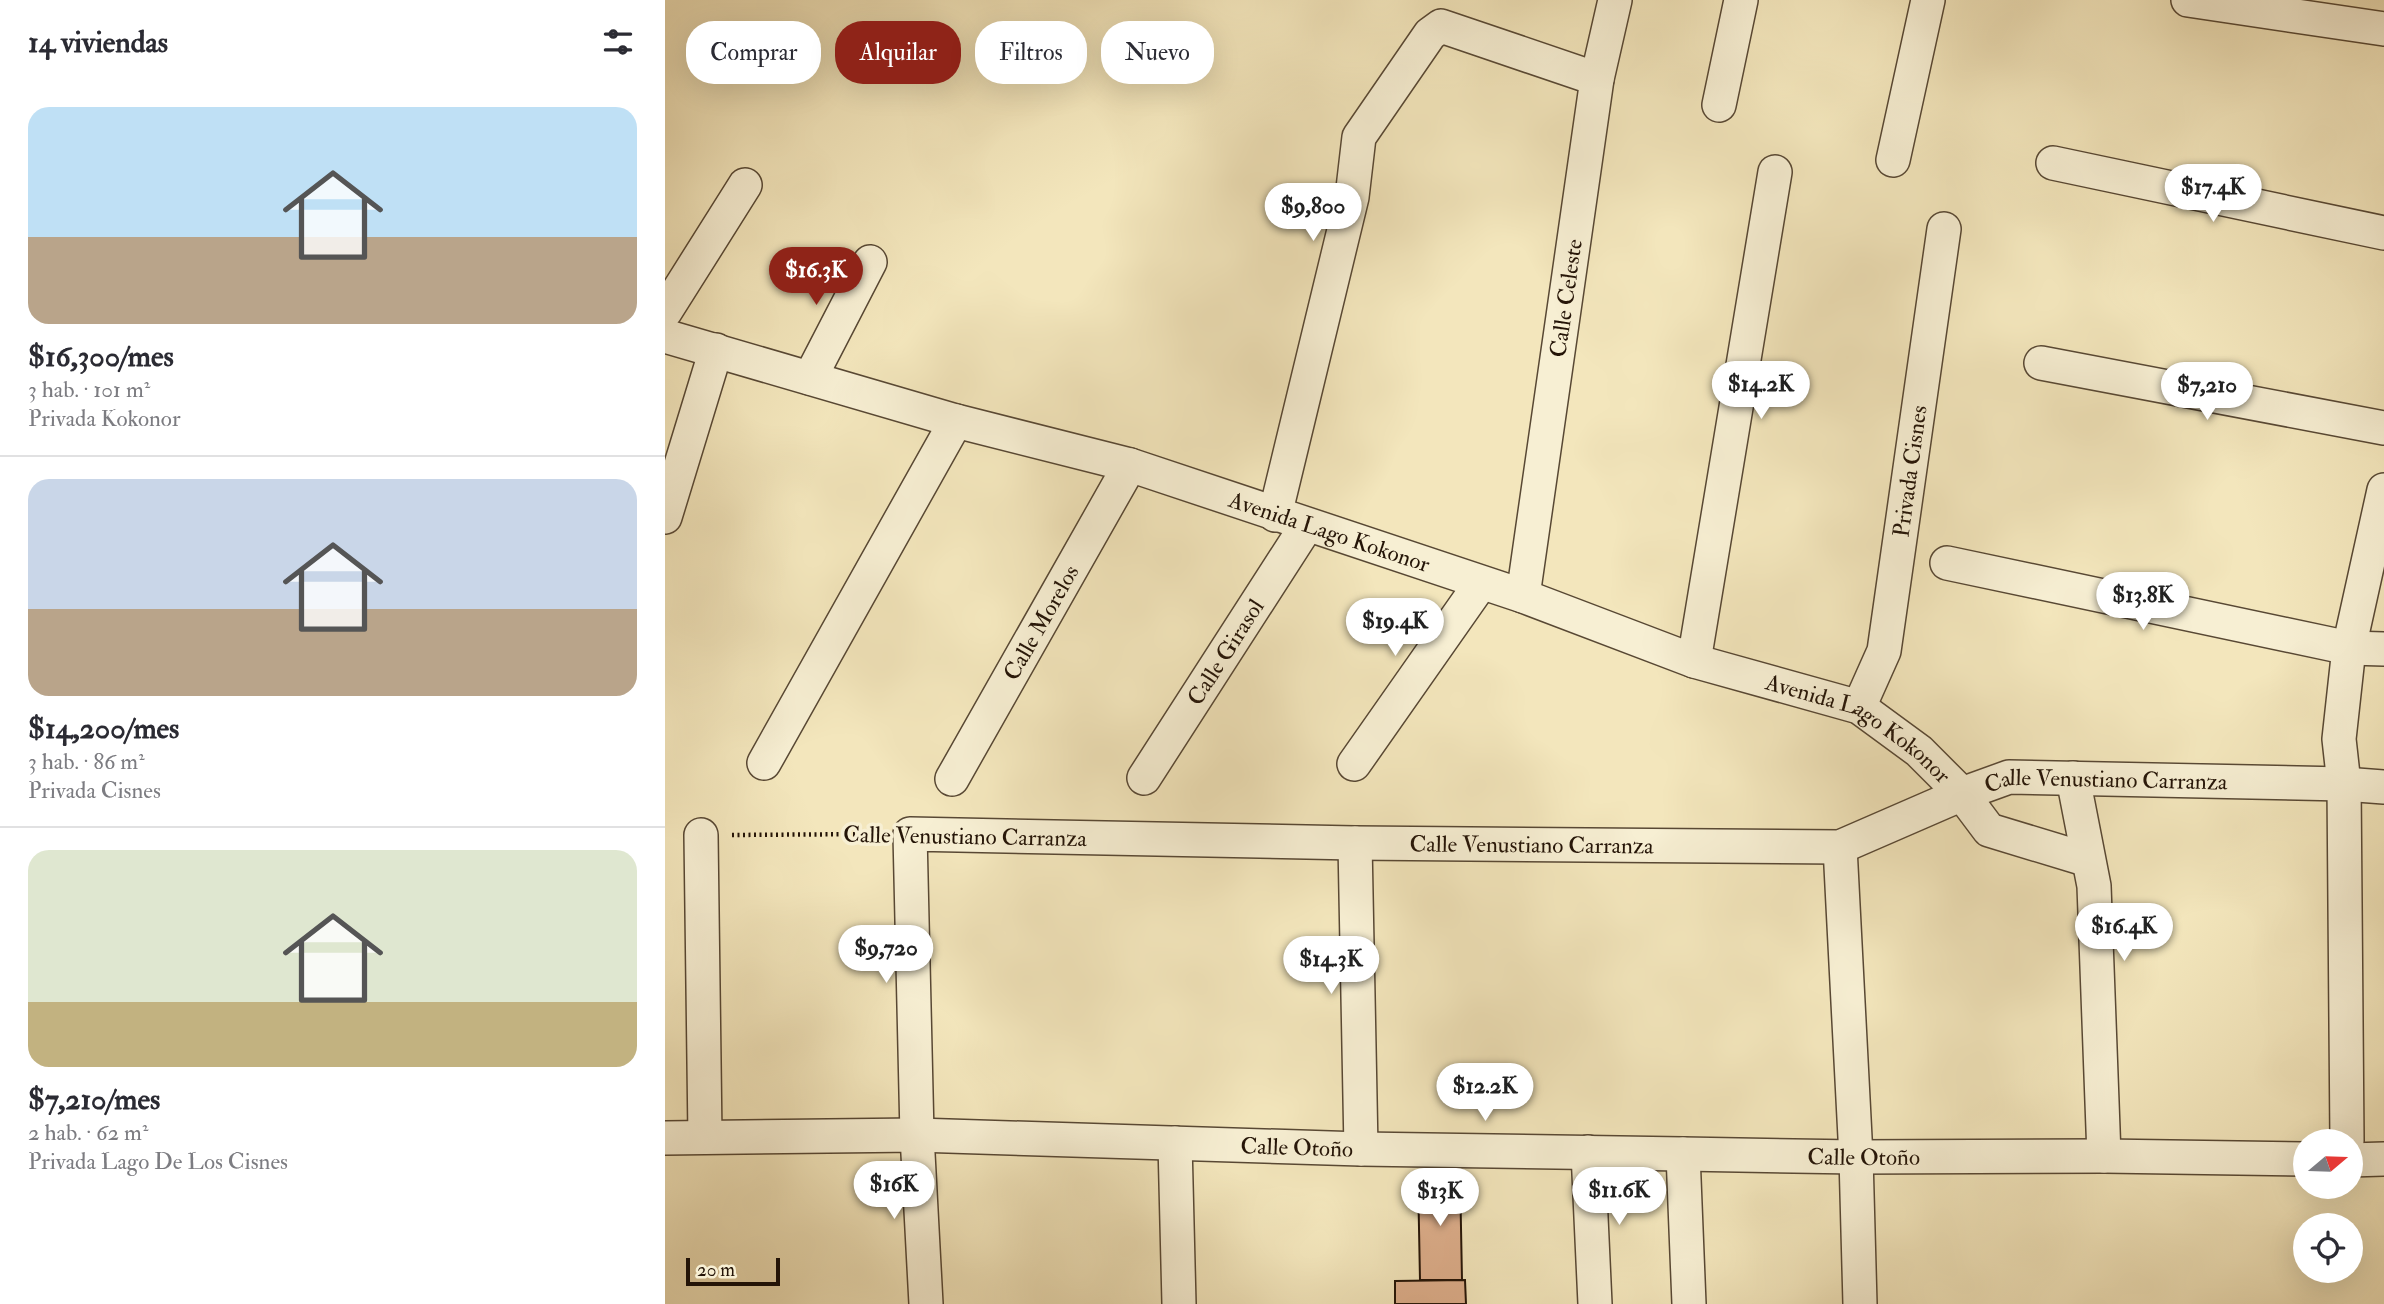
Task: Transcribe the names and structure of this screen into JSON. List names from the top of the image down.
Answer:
{
  "streets": {
    "street": [
      "Calle Celeste",
      "Privada Cisnes",
      "Avenida Lago Kokonor",
      "Calle Morelos",
      "Calle Girasol",
      "Calle Venustiano Carranza",
      "Calle Otoño"
    ]
  },
  "crossings": [
    ["Calle Celeste", "Avenida Lago Kokonor"],
    ["Privada Cisnes", "Avenida Lago Kokonor"],
    ["Avenida Lago Kokonor", "Calle Morelos"],
    ["Avenida Lago Kokonor", "Calle Girasol"],
    ["Avenida Lago Kokonor", "Calle Venustiano Carranza"]
  ],
  "scale_bar": "20 m",
  "north": "right",
  "page": {
    "heading": "14 viviendas",
    "chip": [
      "Comprar",
      "Alquilar",
      "Filtros",
      "Nuevo"
    ],
    "list": [
      {
        "name": "$16,300/mes",
        "note": "3 hab. · 101 m² · Privada Kokonor"
      },
      {
        "name": "$14,200/mes",
        "note": "3 hab. · 86 m² · Privada Cisnes"
      },
      {
        "name": "$7,210/mes",
        "note": "2 hab. · 62 m² · Privada Lago De Los Cisnes"
      }
    ],
    "price": [
      "$17.4K",
      "$9,800",
      "$16.3K",
      "$14.2K",
      "$7,210",
      "$13.8K",
      "$19.4K",
      "$16.4K",
      "$9,720",
      "$14.3K",
      "$12.2K",
      "$16K",
      "$11.6K",
      "$13K"
    ],
    "scale": "20 m"
  }
}
